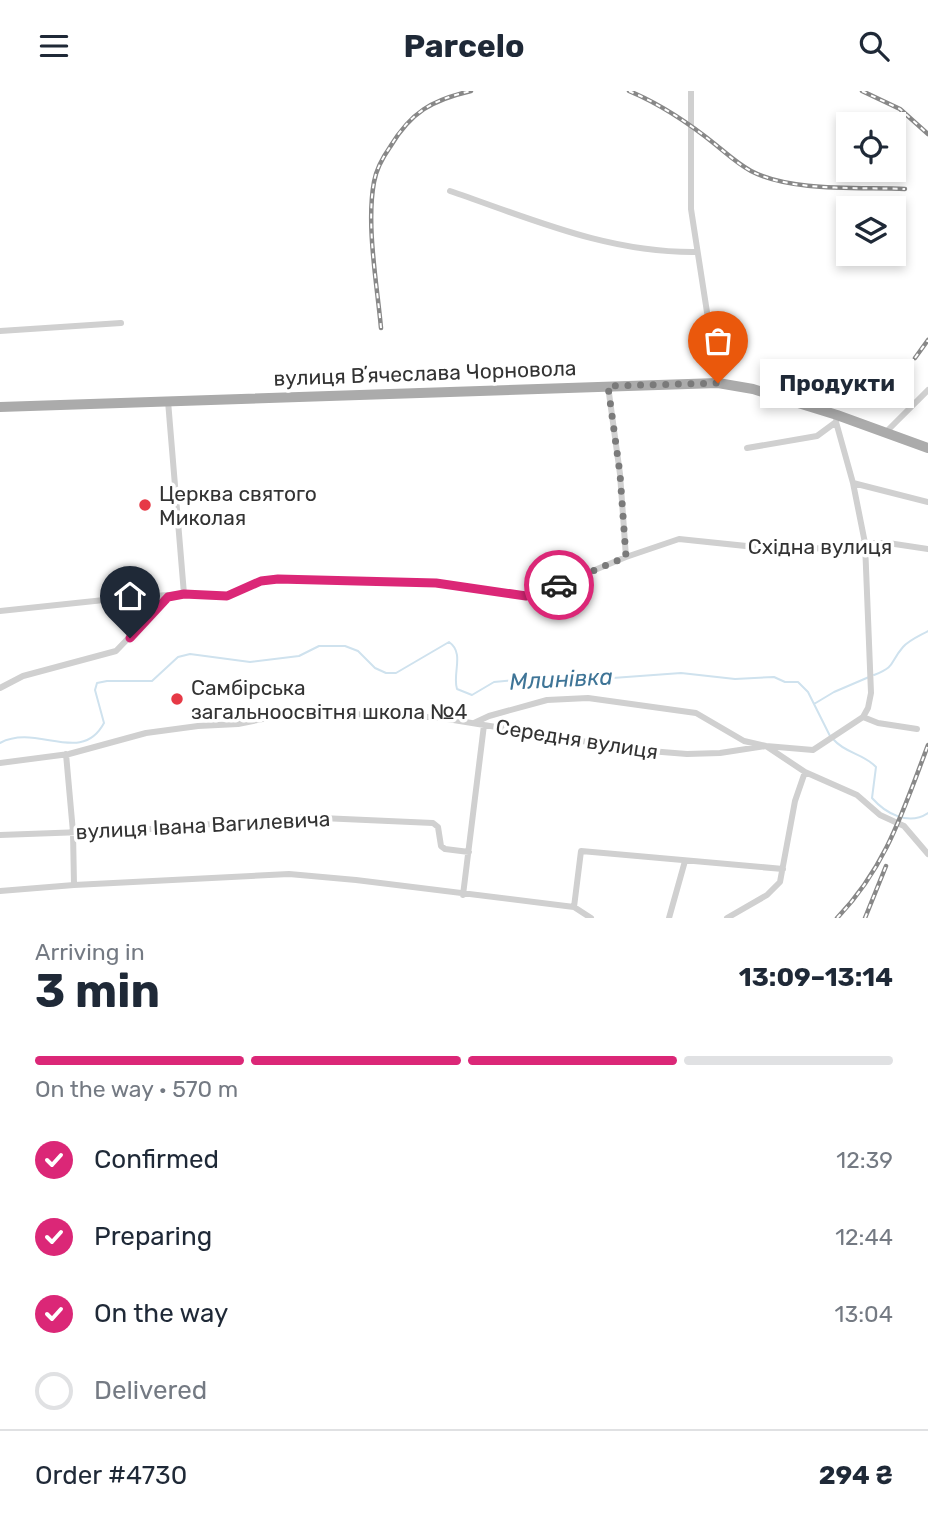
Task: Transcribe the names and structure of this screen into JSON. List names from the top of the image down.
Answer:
{
  "streets": {
    "main road": ["вулиця Вʼячеслава Чорновола"],
    "street": ["Східна вулиця", "Середня вулиця", "вулиця Івана Вагилевича"]
  },
  "water": ["Млинівка"],
  "places": ["Продукти", "Церква святого Миколая", "Самбірська загальноосвітня школа №4"],
  "page": {
    "header": "Parcelo",
    "bubble": "Продукти",
    "heading": ["3 min", "Arriving in", "13:09–13:14"],
    "panel": ["Order #4730", "294 ₴"],
    "bar": "On the way · 570 m",
    "list": [
      ["Confirmed", "12:39"],
      ["Preparing", "12:44"],
      ["On the way", "13:04"],
      "Delivered"
    ]
  }
}
